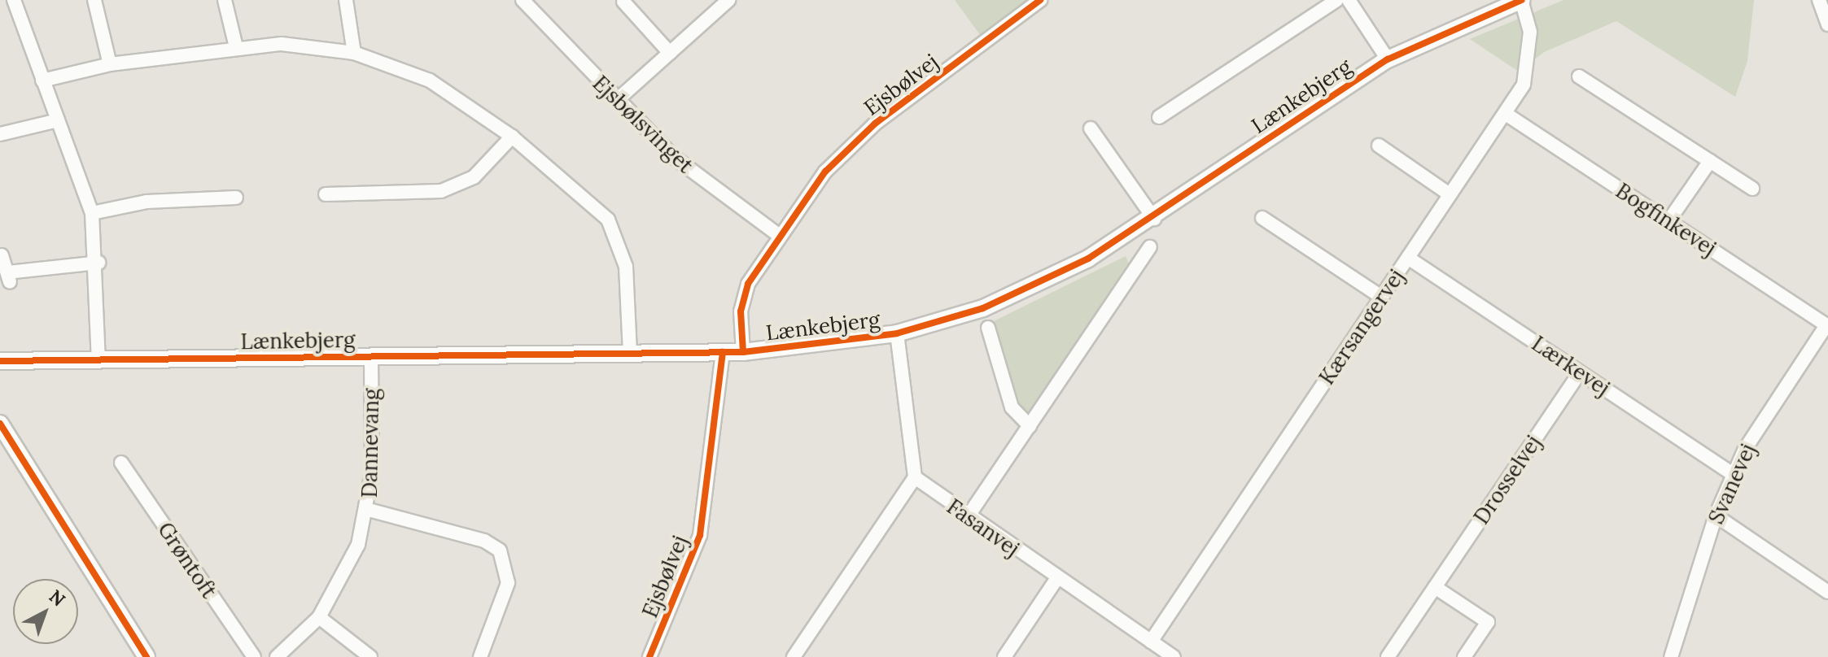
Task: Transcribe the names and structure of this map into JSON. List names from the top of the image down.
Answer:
{
  "streets": {
    "street": [
      "Ejsbølvej",
      "Lænkebjerg",
      "Ejsbølsvinget",
      "Bogfinkevej",
      "Kærsangervej",
      "Lærkevej",
      "Dannevang",
      "Drosselvej",
      "Svanevej",
      "Fasanvej",
      "Grøntoft"
    ]
  },
  "crossings": [
    ["Ejsbølvej", "Lænkebjerg"],
    ["Ejsbølvej", "Ejsbølsvinget"],
    ["Lænkebjerg", "Kærsangervej"],
    ["Lænkebjerg", "Dannevang"],
    ["Bogfinkevej", "Kærsangervej"],
    ["Bogfinkevej", "Svanevej"],
    ["Kærsangervej", "Lærkevej"],
    ["Kærsangervej", "Fasanvej"],
    ["Lærkevej", "Drosselvej"],
    ["Lærkevej", "Svanevej"]
  ],
  "north": "top right"
}
